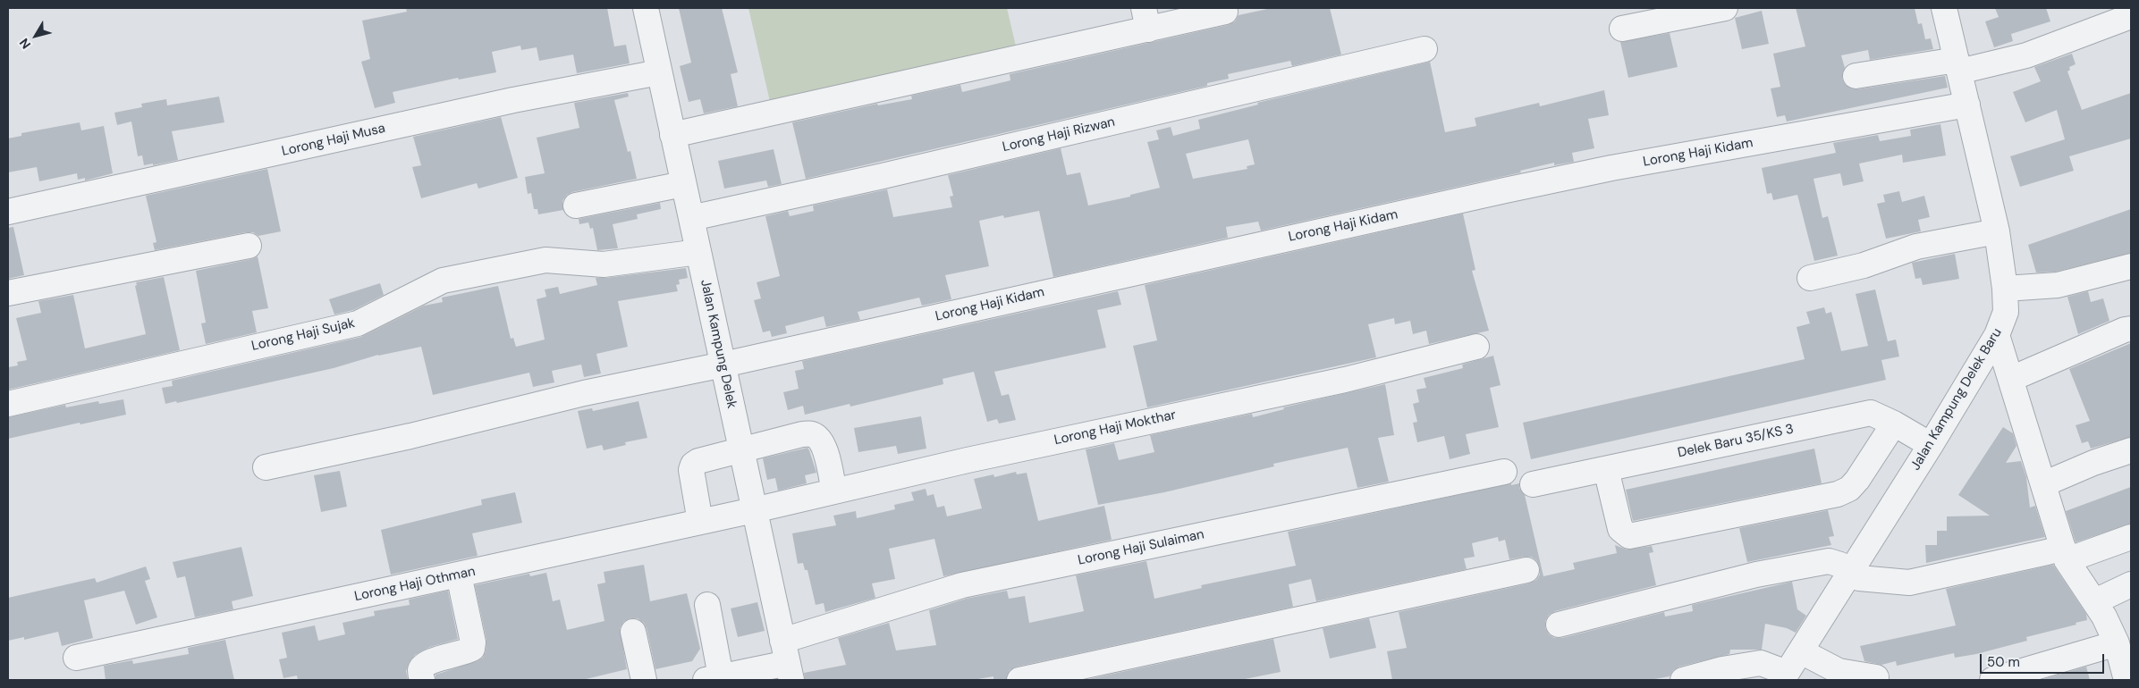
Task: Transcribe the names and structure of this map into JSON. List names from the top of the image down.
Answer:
{
  "streets": {
    "street": [
      "Lorong Haji Rizwan",
      "Lorong Haji Musa",
      "Lorong Haji Kidam",
      "Lorong Haji Sujak",
      "Jalan Kampung Delek",
      "Jalan Kampung Delek Baru",
      "Lorong Haji Mokthar",
      "Delek Baru 35/KS 3",
      "Lorong Haji Sulaiman",
      "Lorong Haji Othman"
    ]
  },
  "crossings": [
    ["Lorong Haji Rizwan", "Jalan Kampung Delek"],
    ["Lorong Haji Musa", "Jalan Kampung Delek"],
    ["Lorong Haji Kidam", "Jalan Kampung Delek"],
    ["Lorong Haji Kidam", "Jalan Kampung Delek Baru"],
    ["Lorong Haji Sujak", "Jalan Kampung Delek"],
    ["Jalan Kampung Delek", "Lorong Haji Mokthar"],
    ["Jalan Kampung Delek", "Lorong Haji Sulaiman"],
    ["Jalan Kampung Delek", "Lorong Haji Othman"],
    ["Jalan Kampung Delek Baru", "Delek Baru 35/KS 3"],
    ["Lorong Haji Mokthar", "Lorong Haji Othman"]
  ],
  "scale_bar": "50 m",
  "north": "bottom left"
}
